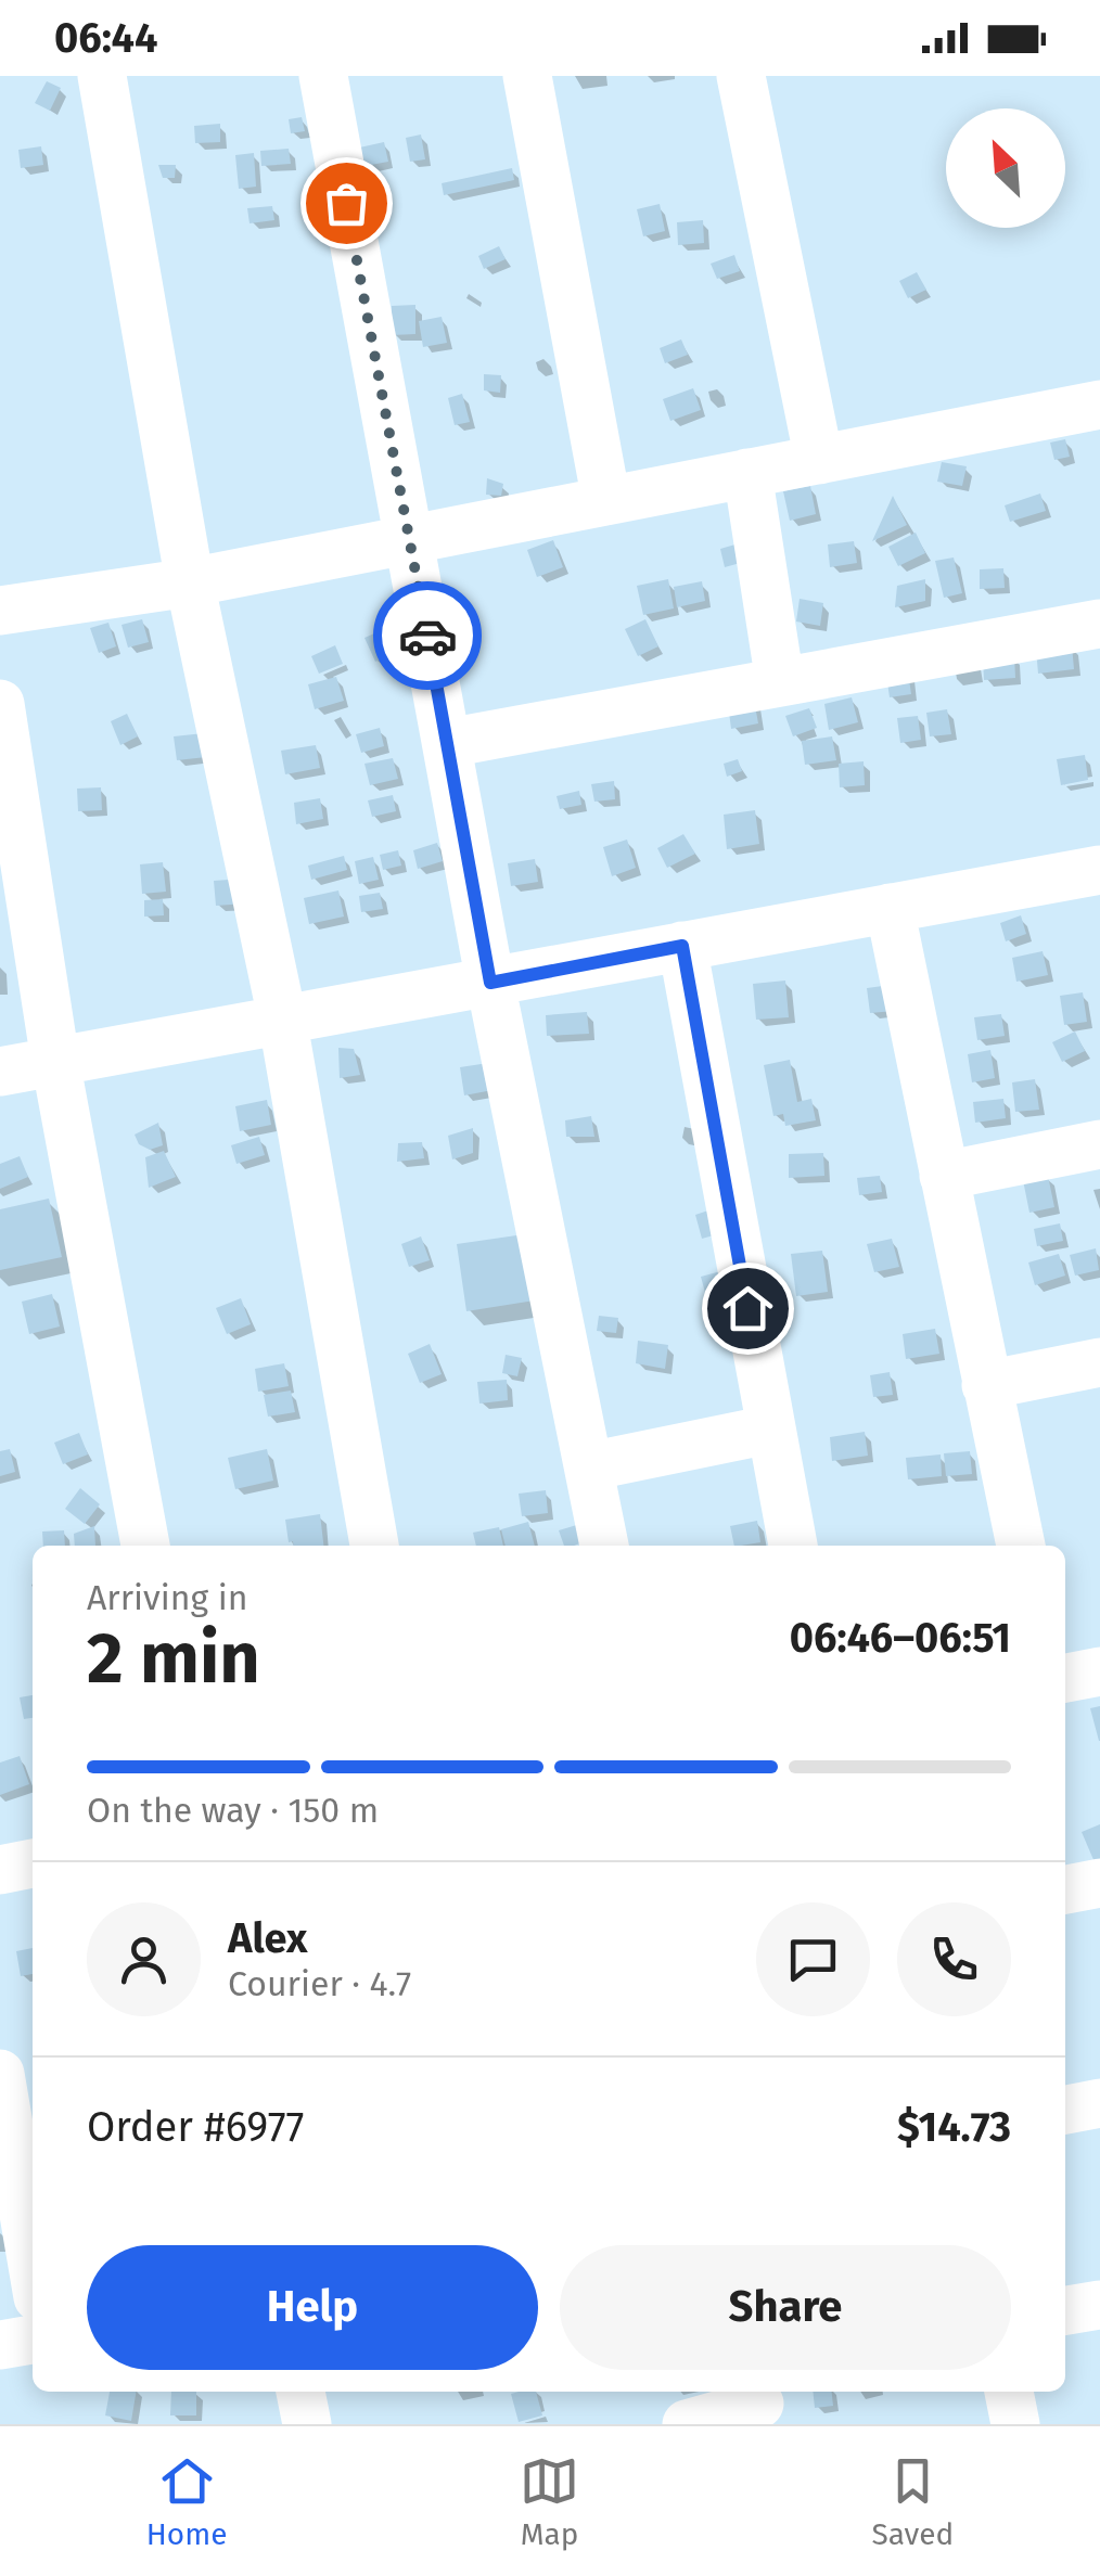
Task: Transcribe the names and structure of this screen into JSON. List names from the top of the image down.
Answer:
{
  "north": "top left",
  "page": {
    "status": "06:44",
    "heading": ["2 min", "Arriving in", "06:46–06:51"],
    "panel": [
      "Alex",
      "Courier · 4.7",
      "Order #6977",
      "$14.73"
    ],
    "bar": "On the way · 150 m",
    "buttons": ["Help", "Share"],
    "tabs": ["Home", "Map", "Saved"]
  }
}
